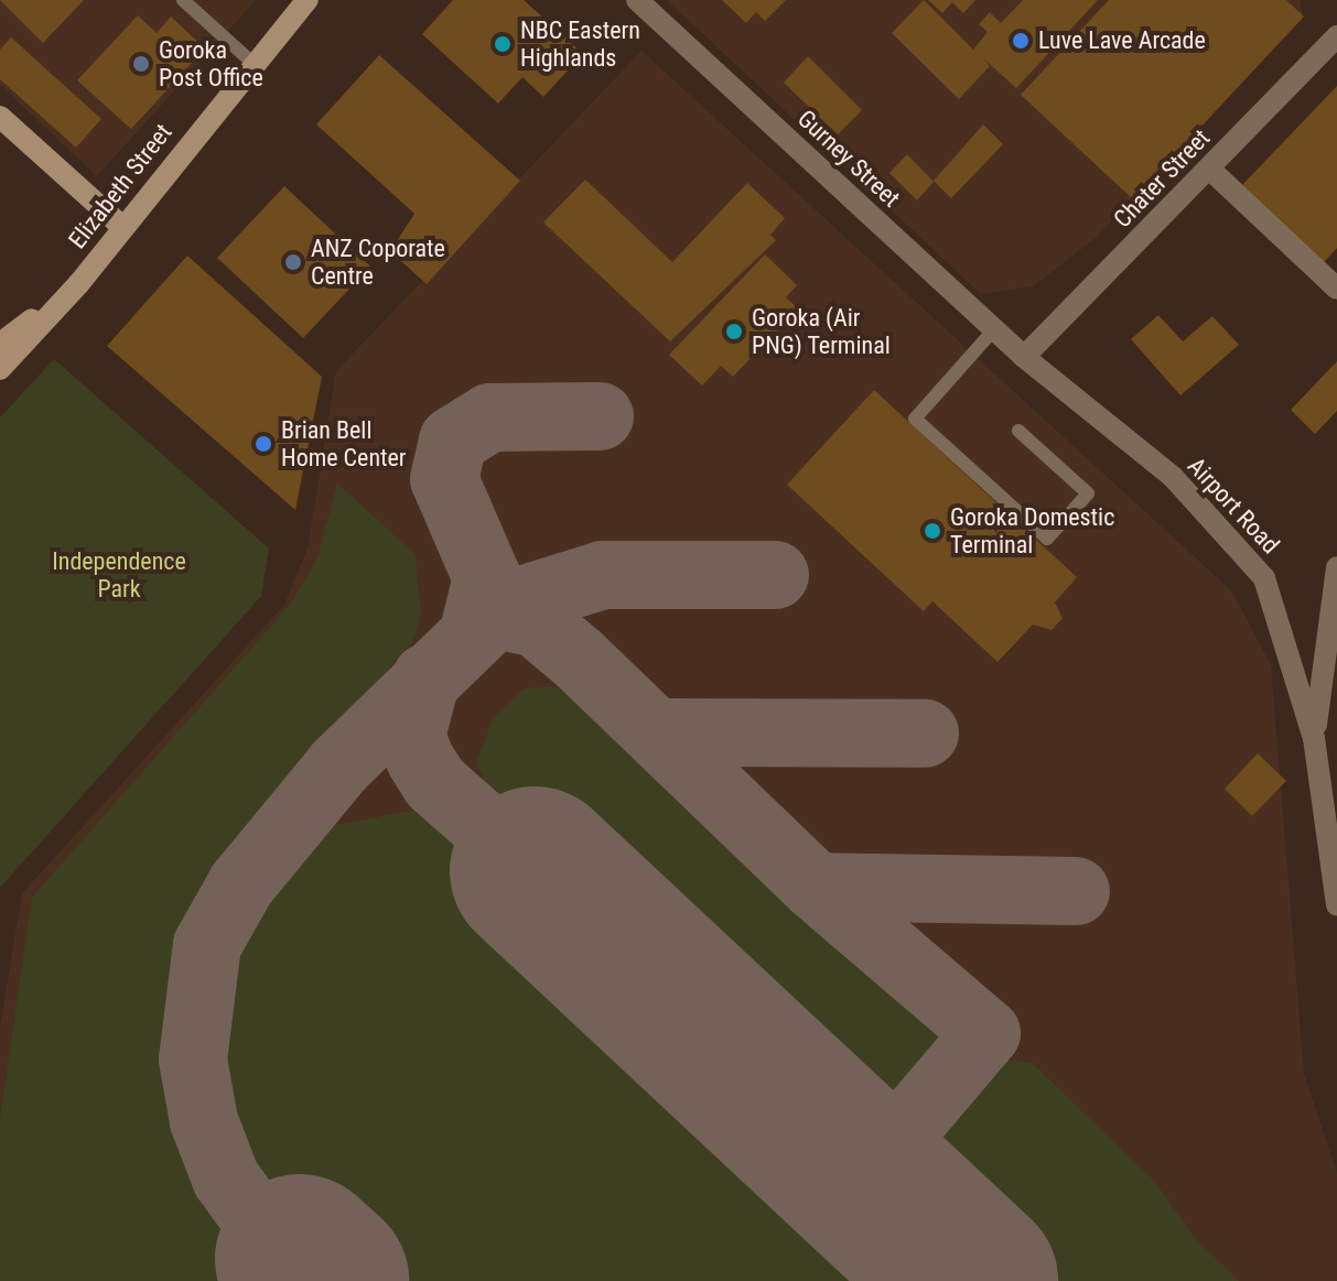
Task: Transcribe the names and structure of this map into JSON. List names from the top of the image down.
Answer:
{
  "streets": {
    "main road": ["Elizabeth Street"],
    "street": ["Gurney Street", "Chater Street", "Airport Road"]
  },
  "crossings": [
    ["Gurney Street", "Chater Street"],
    ["Gurney Street", "Airport Road"],
    ["Chater Street", "Airport Road"]
  ],
  "parks": ["Independence Park"],
  "places": [
    "Luve Lave Arcade",
    "NBC Eastern Highlands",
    "Goroka Post Office",
    "ANZ Coporate Centre",
    "Goroka (Air PNG) Terminal",
    "Brian Bell Home Center",
    "Goroka Domestic Terminal"
  ]
}
